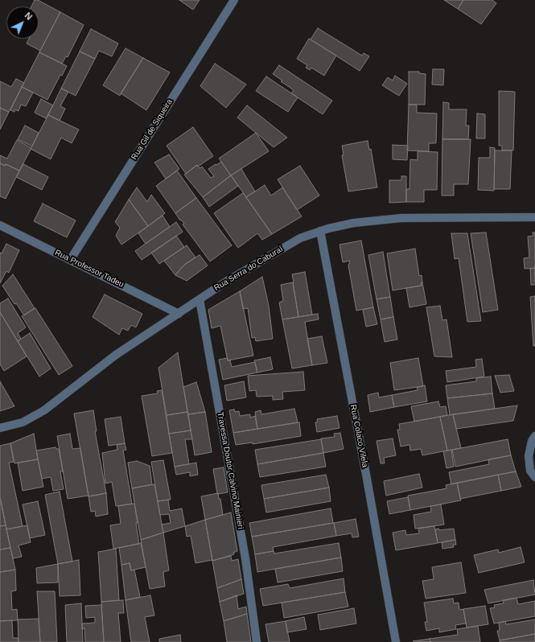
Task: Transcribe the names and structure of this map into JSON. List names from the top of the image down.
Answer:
{
  "streets": {
    "street": [
      "Rua Gil de Siqueira",
      "Rua Professor Tadeu",
      "Rua Serra do Caburaí",
      "Rua Colaco Vilela",
      "Travessa Doutor Calvino Mainieri"
    ]
  },
  "crossings": [
    ["Rua Gil de Siqueira", "Rua Professor Tadeu"],
    ["Rua Professor Tadeu", "Rua Serra do Caburaí"],
    ["Rua Serra do Caburaí", "Rua Colaco Vilela"],
    ["Rua Serra do Caburaí", "Travessa Doutor Calvino Mainieri"]
  ],
  "north": "top right"
}
